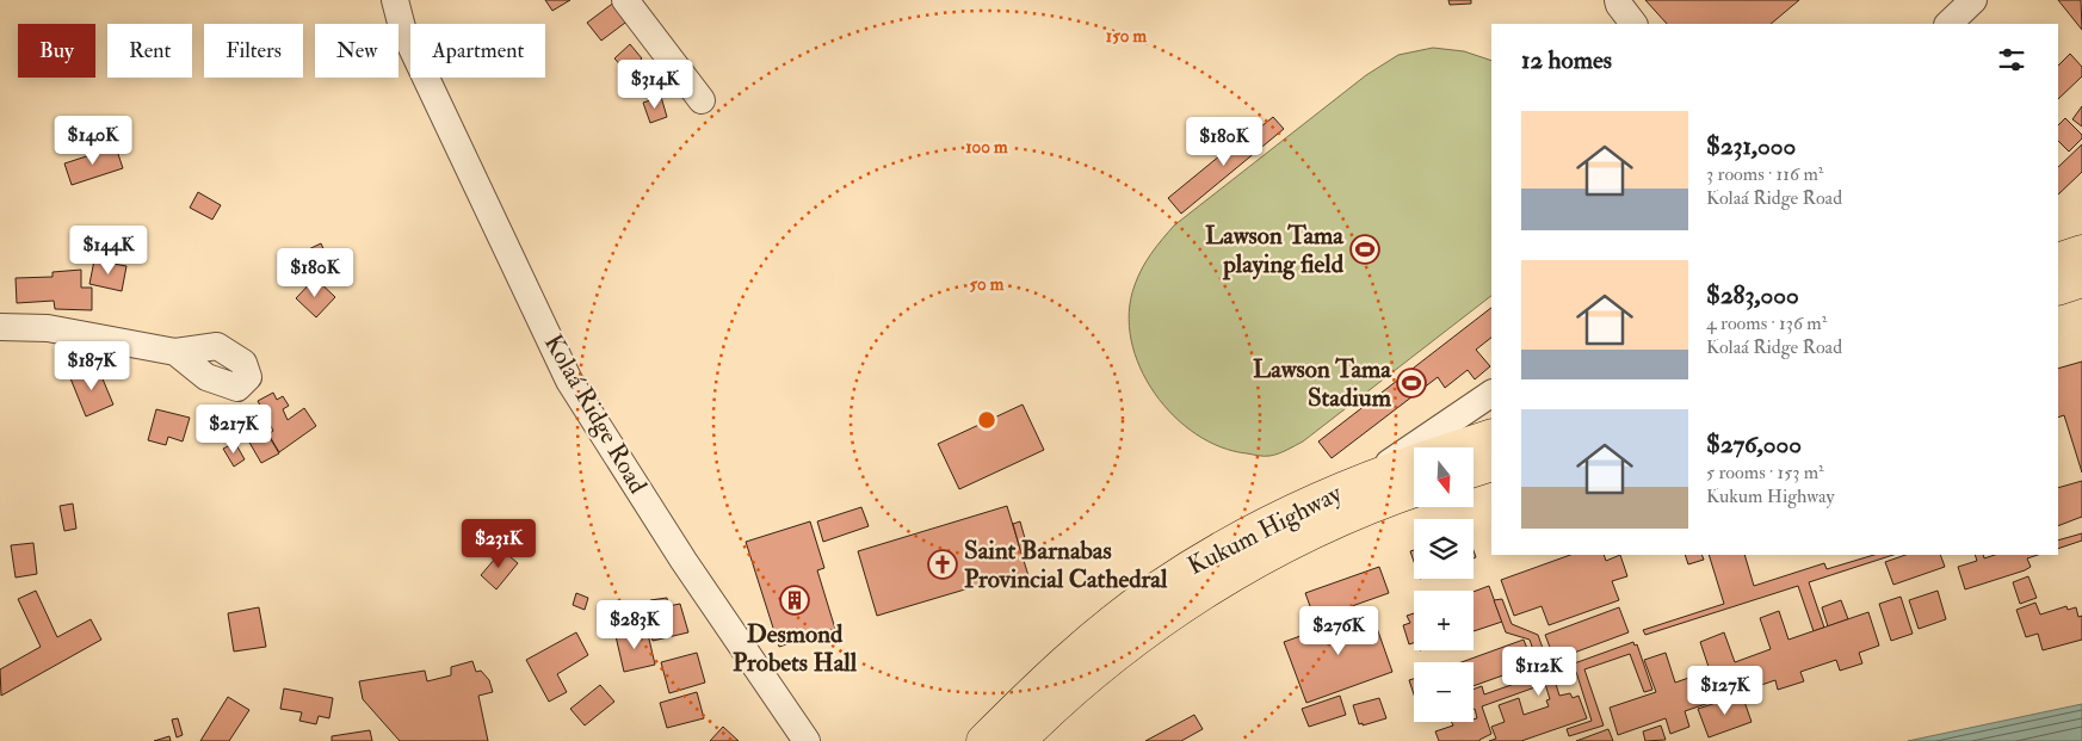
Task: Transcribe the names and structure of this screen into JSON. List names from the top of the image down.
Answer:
{
  "streets": {
    "main road": ["Kukum Highway"],
    "street": ["Kolaá Ridge Road"]
  },
  "places": {
    "sports": ["Lawson Tama playing field", "Lawson Tama Stadium"],
    "church": ["Saint Barnabas Provincial Cathedral"],
    "building": ["Desmond Probets Hall"]
  },
  "north": "bottom",
  "page": {
    "chip": [
      "Buy",
      "Rent",
      "Filters",
      "New",
      "Apartment"
    ],
    "heading": "12 homes",
    "price": [
      "$314K",
      "$140K",
      "$180K",
      "$144K",
      "$180K",
      "$187K",
      "$217K",
      "$231K",
      "$283K",
      "$276K",
      "$112K",
      "$127K"
    ],
    "list": [
      {
        "name": "$231,000",
        "note": "3 rooms · 116 m² · Kolaá Ridge Road"
      },
      {
        "name": "$283,000",
        "note": "4 rooms · 136 m² · Kolaá Ridge Road"
      },
      {
        "name": "$276,000",
        "note": "5 rooms · 153 m² · Kukum Highway"
      }
    ],
    "map_buttons": ["+", "−"]
  },
  "rings": ["150 m", "100 m", "50 m"]
}
